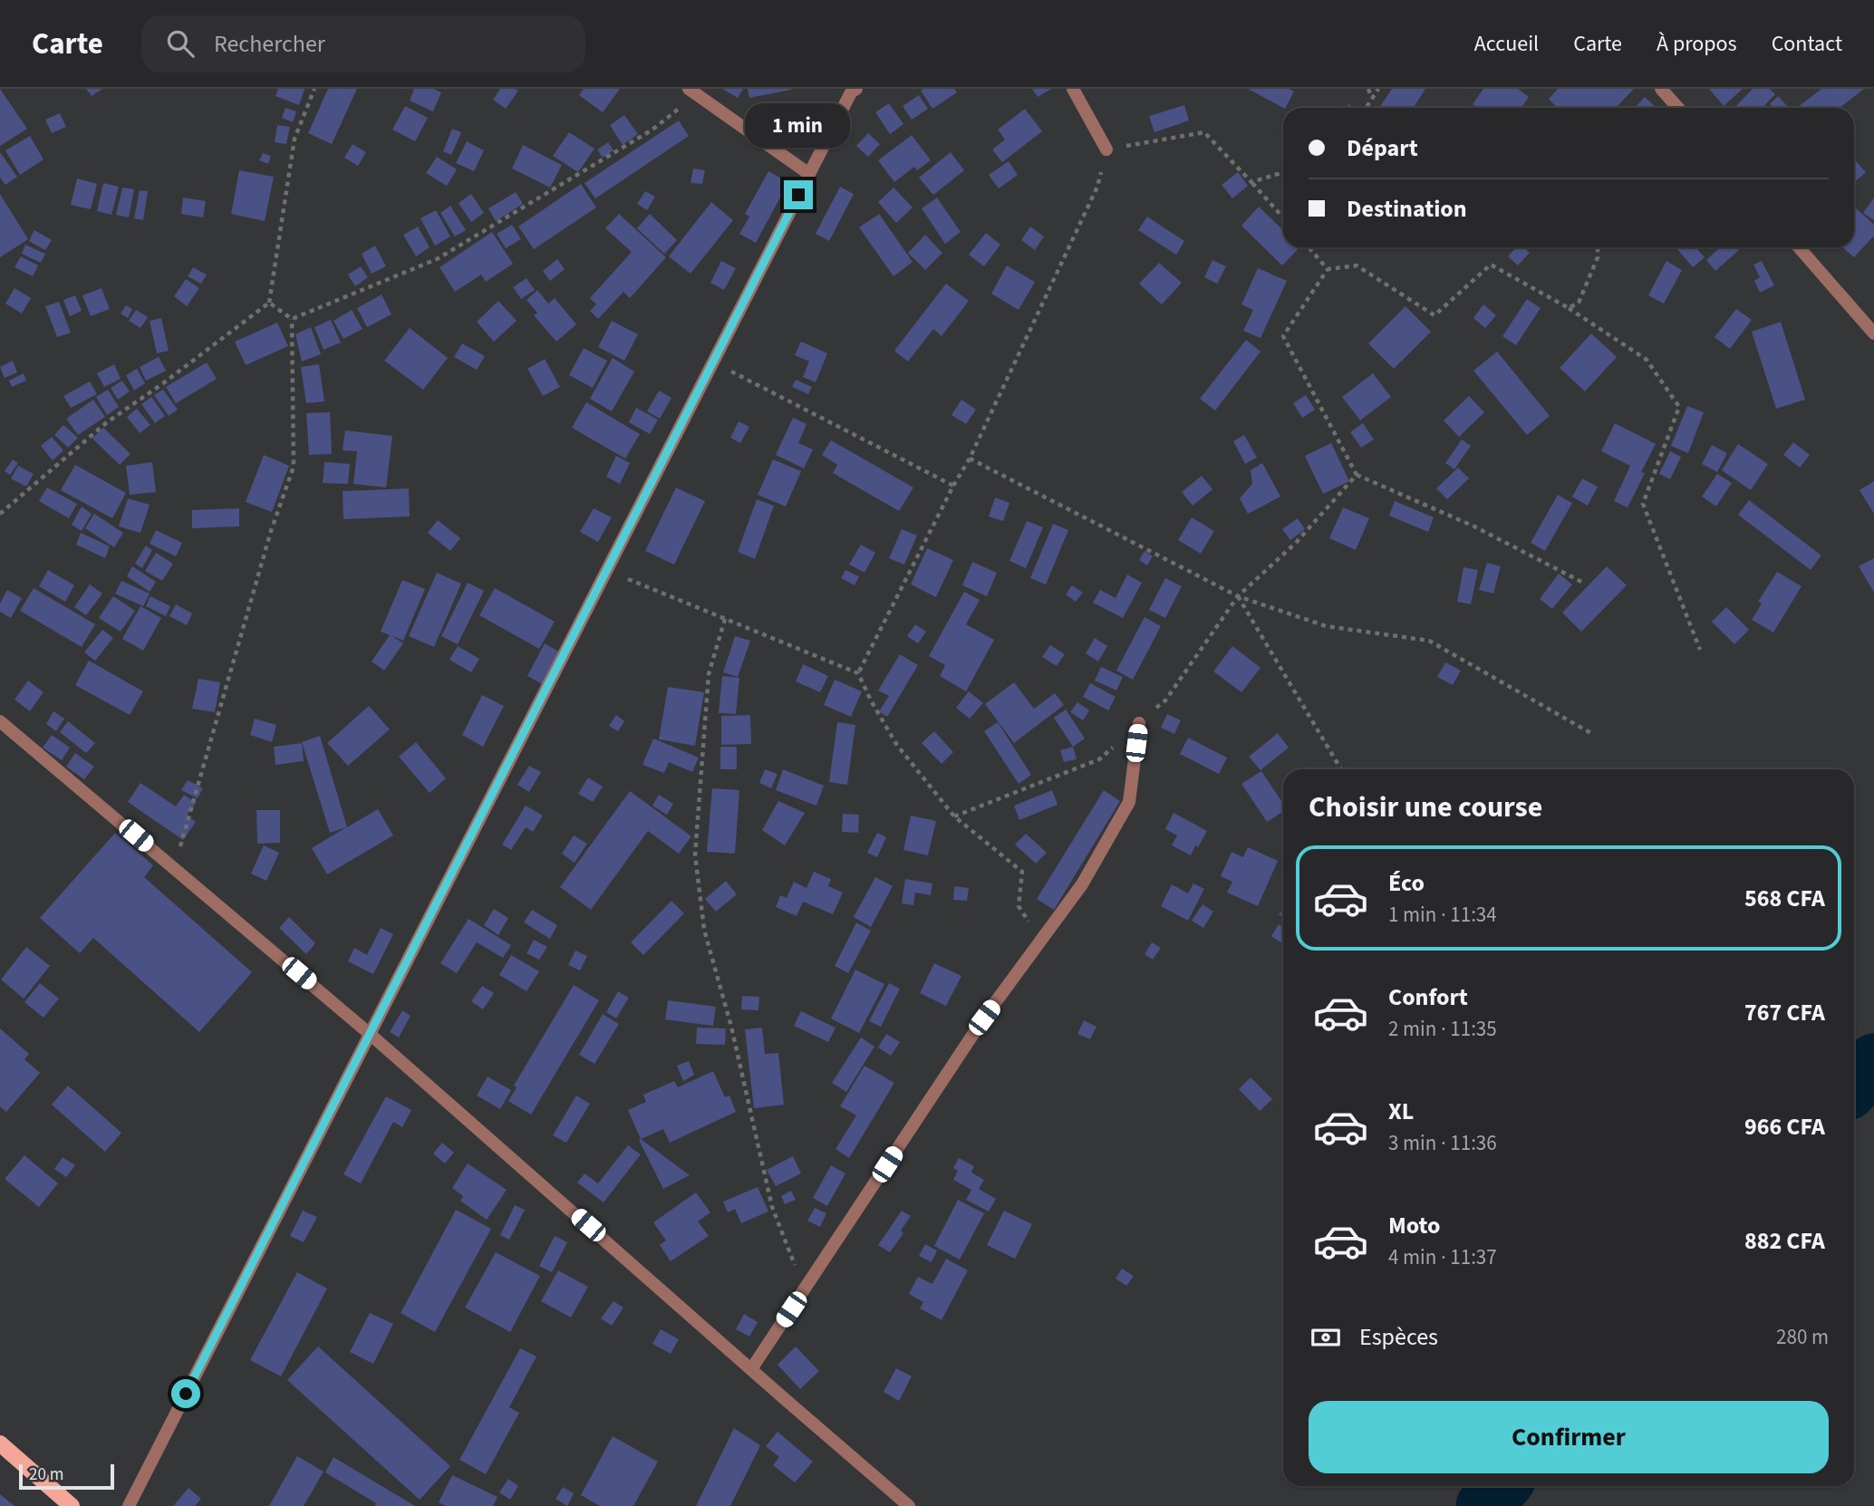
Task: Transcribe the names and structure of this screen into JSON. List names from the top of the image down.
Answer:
{
  "scale_bar": "20 m",
  "page": {
    "header": "Carte",
    "search": "Rechercher",
    "nav": [
      "Accueil",
      "Carte",
      "À propos",
      "Contact"
    ],
    "bubble": "1 min",
    "banner": ["Départ", "Destination"],
    "heading": "Choisir une course",
    "list": [
      {
        "name": "Éco",
        "note": "1 min · 11:34",
        "value": "568 CFA"
      },
      {
        "name": "Confort",
        "note": "2 min · 11:35",
        "value": "767 CFA"
      },
      {
        "name": "XL",
        "note": "3 min · 11:36",
        "value": "966 CFA"
      },
      {
        "name": "Moto",
        "note": "4 min · 11:37",
        "value": "882 CFA"
      }
    ],
    "pay": ["Espèces", "280 m"],
    "buttons": "Confirmer",
    "scale": "20 m"
  }
}
